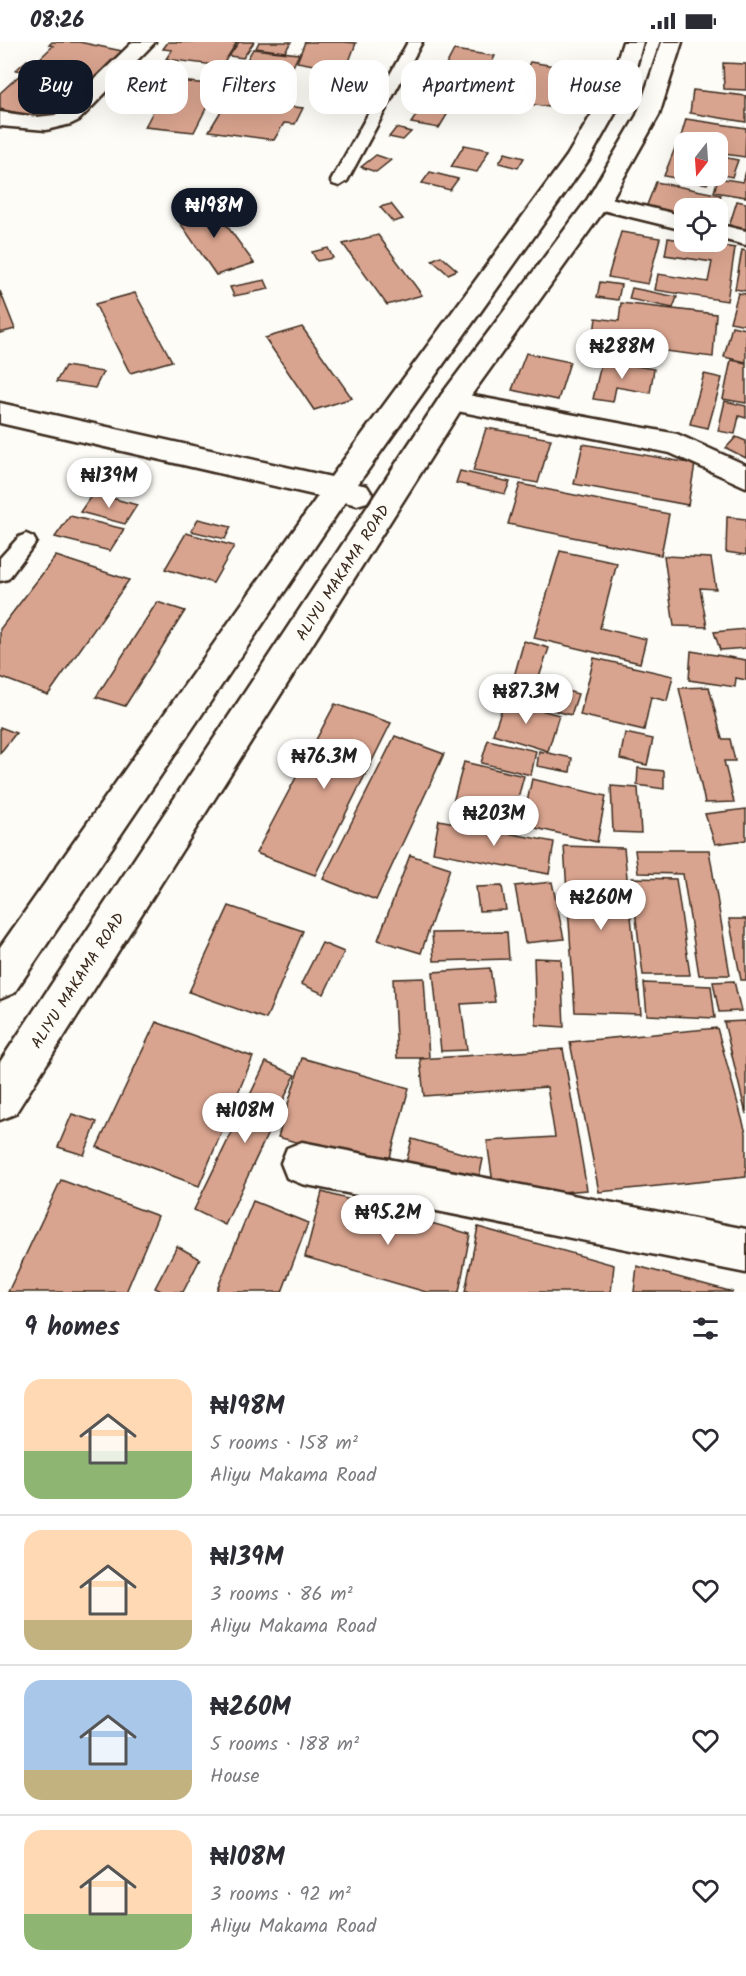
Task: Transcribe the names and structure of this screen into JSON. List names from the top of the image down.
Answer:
{
  "streets": {
    "street": ["ALIYU MAKAMA ROAD"]
  },
  "north": "bottom",
  "page": {
    "status": "08:26",
    "chip": [
      "Buy",
      "Rent",
      "Filters",
      "New",
      "Apartment",
      "House"
    ],
    "price": [
      "₦198M",
      "₦288M",
      "₦139M",
      "₦87.3M",
      "₦76.3M",
      "₦203M",
      "₦260M",
      "₦108M",
      "₦95.2M"
    ],
    "heading": "9 homes",
    "list": [
      {
        "name": "₦198M",
        "note": "5 rooms · 158 m² · Aliyu Makama Road"
      },
      {
        "name": "₦139M",
        "note": "3 rooms · 86 m² · Aliyu Makama Road"
      },
      {
        "name": "₦260M",
        "note": "5 rooms · 188 m² · House"
      },
      {
        "name": "₦108M",
        "note": "3 rooms · 92 m² · Aliyu Makama Road"
      }
    ]
  }
}
